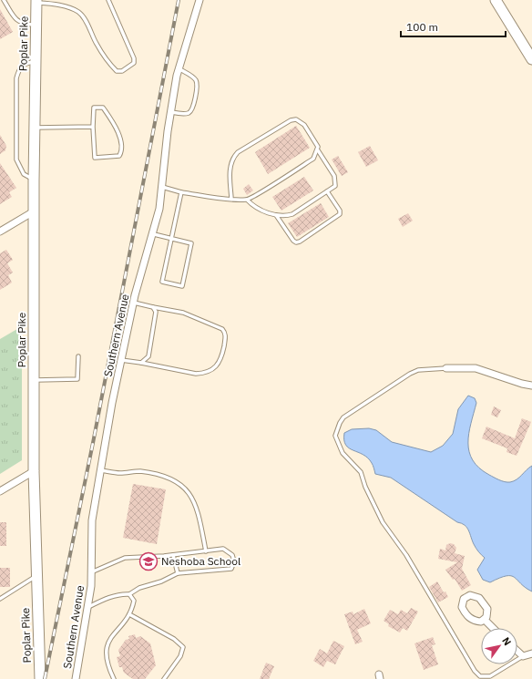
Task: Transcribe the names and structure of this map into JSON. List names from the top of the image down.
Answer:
{
  "streets": {
    "main road": ["Poplar Pike"],
    "street": ["Southern Avenue"]
  },
  "places": {
    "school or university": ["Neshoba School"]
  },
  "scale_bar": "100 m",
  "north": "top right"
}
